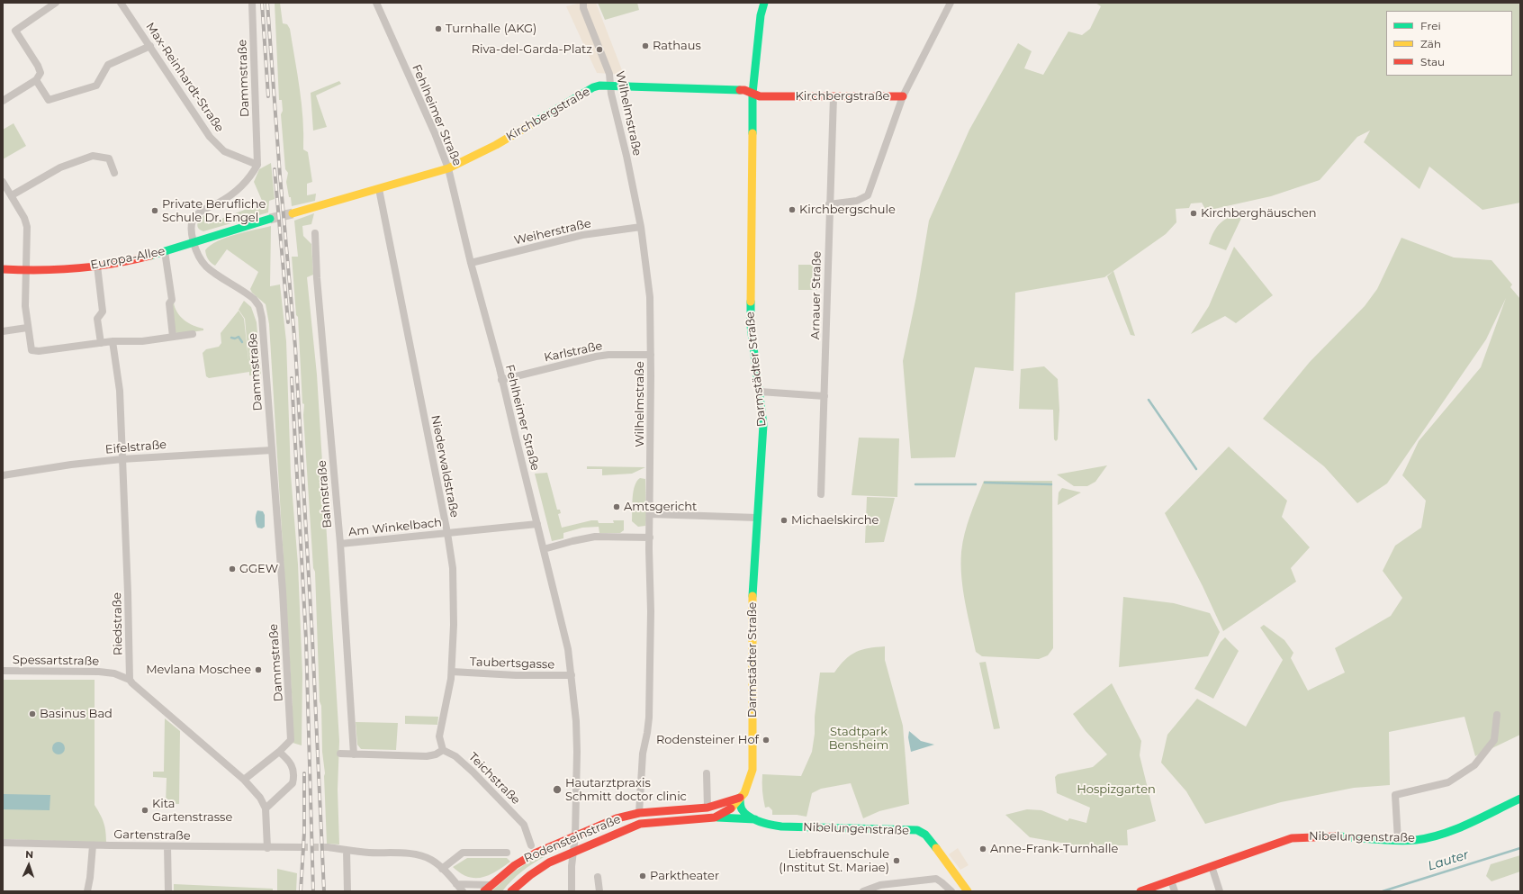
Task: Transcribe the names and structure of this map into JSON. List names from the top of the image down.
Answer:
{
  "streets": {
    "main road": [
      "Kirchbergstraße",
      "Europa-Allee",
      "Darmstädter Straße",
      "Nibelungenstraße",
      "Rodensteinstraße"
    ],
    "street": [
      "Max-Reinhardt-Straße",
      "Dammstraße",
      "Wilhelmstraße",
      "Fehlheimer Straße",
      "Weiherstraße",
      "Arnauer Straße",
      "Karlstraße",
      "Eifelstraße",
      "Niederwaldstraße",
      "Bahnstraße",
      "Am Winkelbach",
      "Riedstraße",
      "Spessartstraße",
      "Taubertsgasse",
      "Teichstraße",
      "Gartenstraße"
    ]
  },
  "crossings": [
    ["Max-Reinhardt-Straße", "Dammstraße"],
    ["Dammstraße", "Europa-Allee"],
    ["Dammstraße", "Eifelstraße"],
    ["Kirchbergstraße", "Wilhelmstraße"],
    ["Kirchbergstraße", "Fehlheimer Straße"],
    ["Kirchbergstraße", "Arnauer Straße"],
    ["Kirchbergstraße", "Darmstädter Straße"],
    ["Kirchbergstraße", "Niederwaldstraße"],
    ["Wilhelmstraße", "Weiherstraße"],
    ["Wilhelmstraße", "Karlstraße"],
    ["Wilhelmstraße", "Rodensteinstraße"],
    ["Fehlheimer Straße", "Weiherstraße"],
    ["Fehlheimer Straße", "Karlstraße"],
    ["Fehlheimer Straße", "Am Winkelbach"],
    ["Fehlheimer Straße", "Taubertsgasse"],
    ["Fehlheimer Straße", "Rodensteinstraße"],
    ["Darmstädter Straße", "Rodensteinstraße"],
    ["Eifelstraße", "Riedstraße"],
    ["Niederwaldstraße", "Am Winkelbach"],
    ["Niederwaldstraße", "Taubertsgasse"],
    ["Niederwaldstraße", "Teichstraße"],
    ["Bahnstraße", "Am Winkelbach"],
    ["Riedstraße", "Spessartstraße"],
    ["Nibelungenstraße", "Rodensteinstraße"]
  ],
  "water": ["Lauter"],
  "parks": ["Stadtpark Bensheim", "Hospizgarten"],
  "places": [
    "Turnhalle (AKG)",
    "Rathaus",
    "Riva-del-Garda-Platz",
    "Kirchbergschule",
    "Private Berufliche Schule Dr. Engel",
    "Kirchberghäuschen",
    "Amtsgericht",
    "Michaelskirche",
    "GGEW",
    "Mevlana Moschee",
    "Basinus Bad",
    "Rodensteiner Hof",
    "Hautarztpraxis Schmitt doctor clinic",
    "Kita Gartenstrasse",
    "Anne-Frank-Turnhalle",
    "Liebfrauenschule (Institut St. Mariae)",
    "Parktheater"
  ],
  "legend": ["Frei", "Zäh", "Stau"],
  "north": "top"
}
